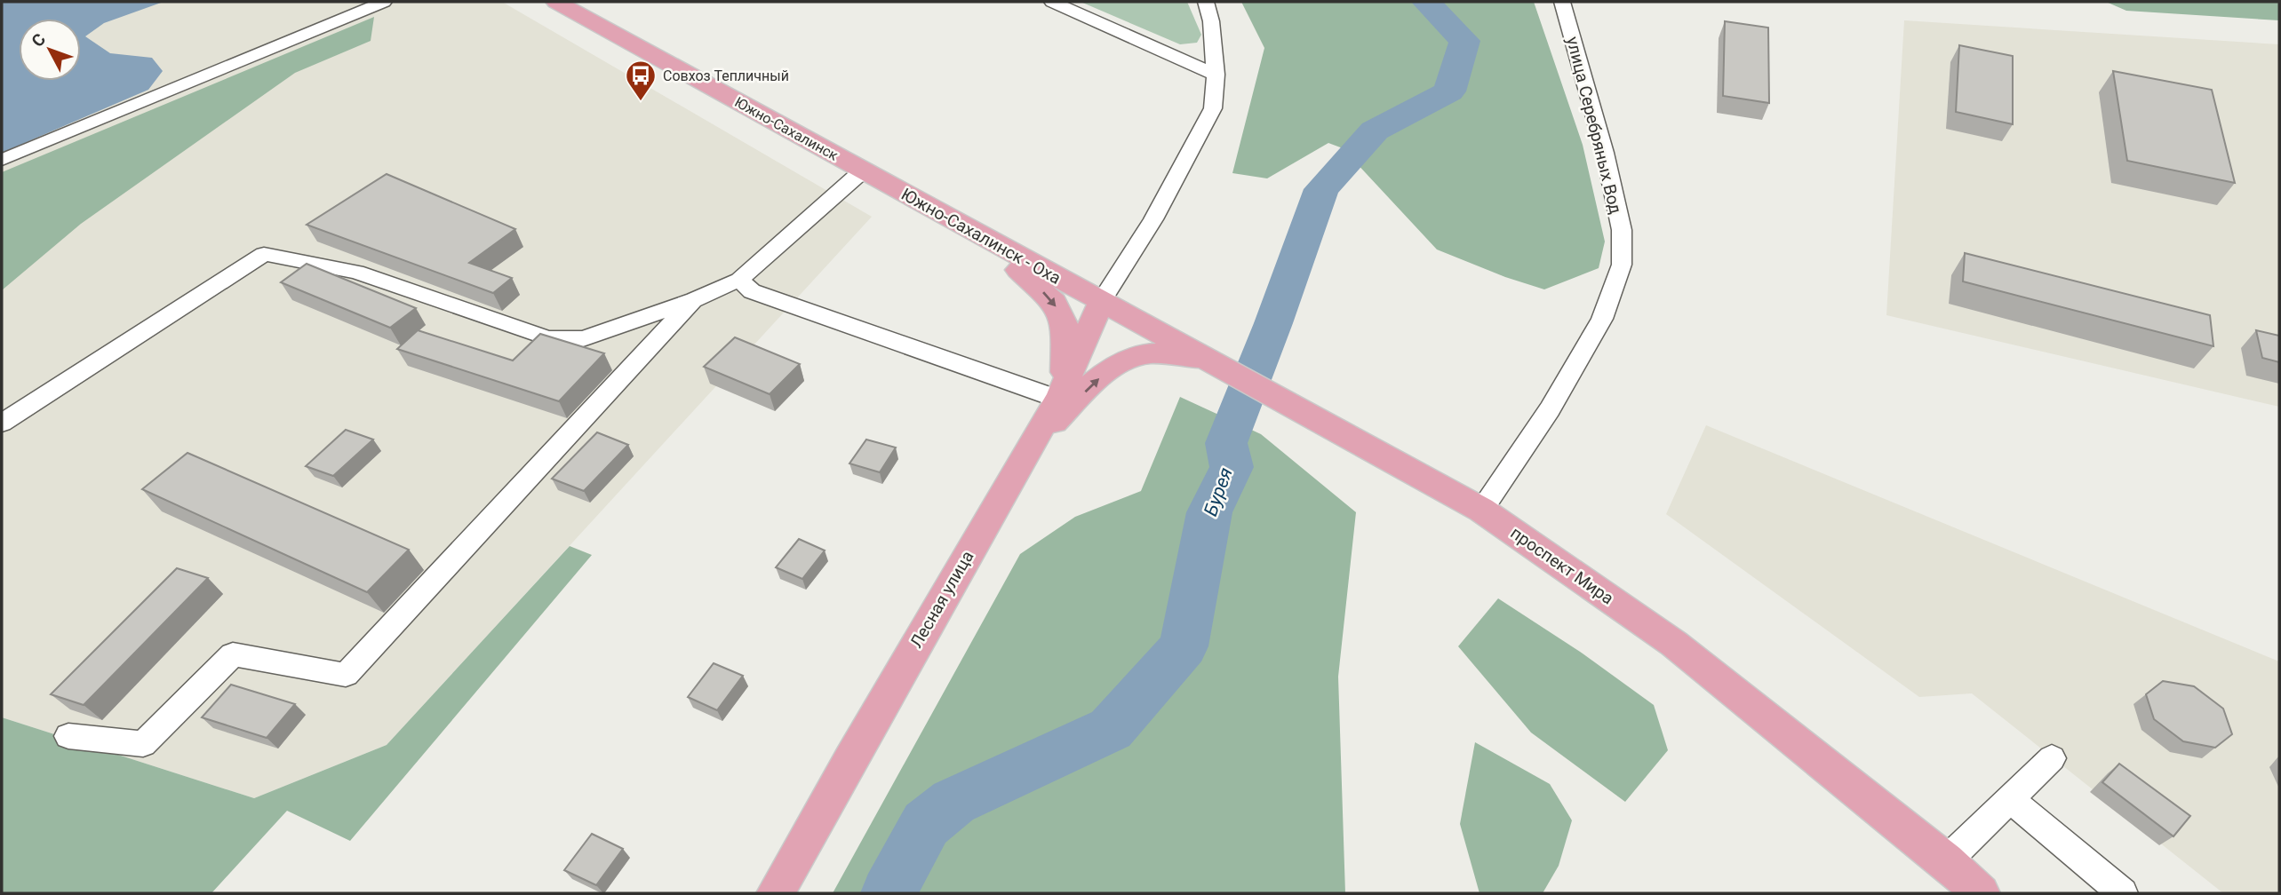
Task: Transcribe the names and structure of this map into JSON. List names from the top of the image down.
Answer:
{
  "streets": {
    "main road": [
      "Южно-Сахалинск",
      "Южно-Сахалинск - Оха",
      "проспект Мира",
      "Лесная улица"
    ],
    "street": ["улица Серебряных Вод"]
  },
  "crossings": [
    ["улица Серебряных Вод", "проспект Мира"],
    ["Южно-Сахалинск", "Южно-Сахалинск - Оха"],
    ["Южно-Сахалинск - Оха", "проспект Мира"],
    ["Южно-Сахалинск - Оха", "Лесная улица"],
    ["проспект Мира", "Лесная улица"]
  ],
  "water": ["Бурея"],
  "places": {
    "bus stop": ["Совхоз Тепличный"]
  },
  "north": "top left"
}
